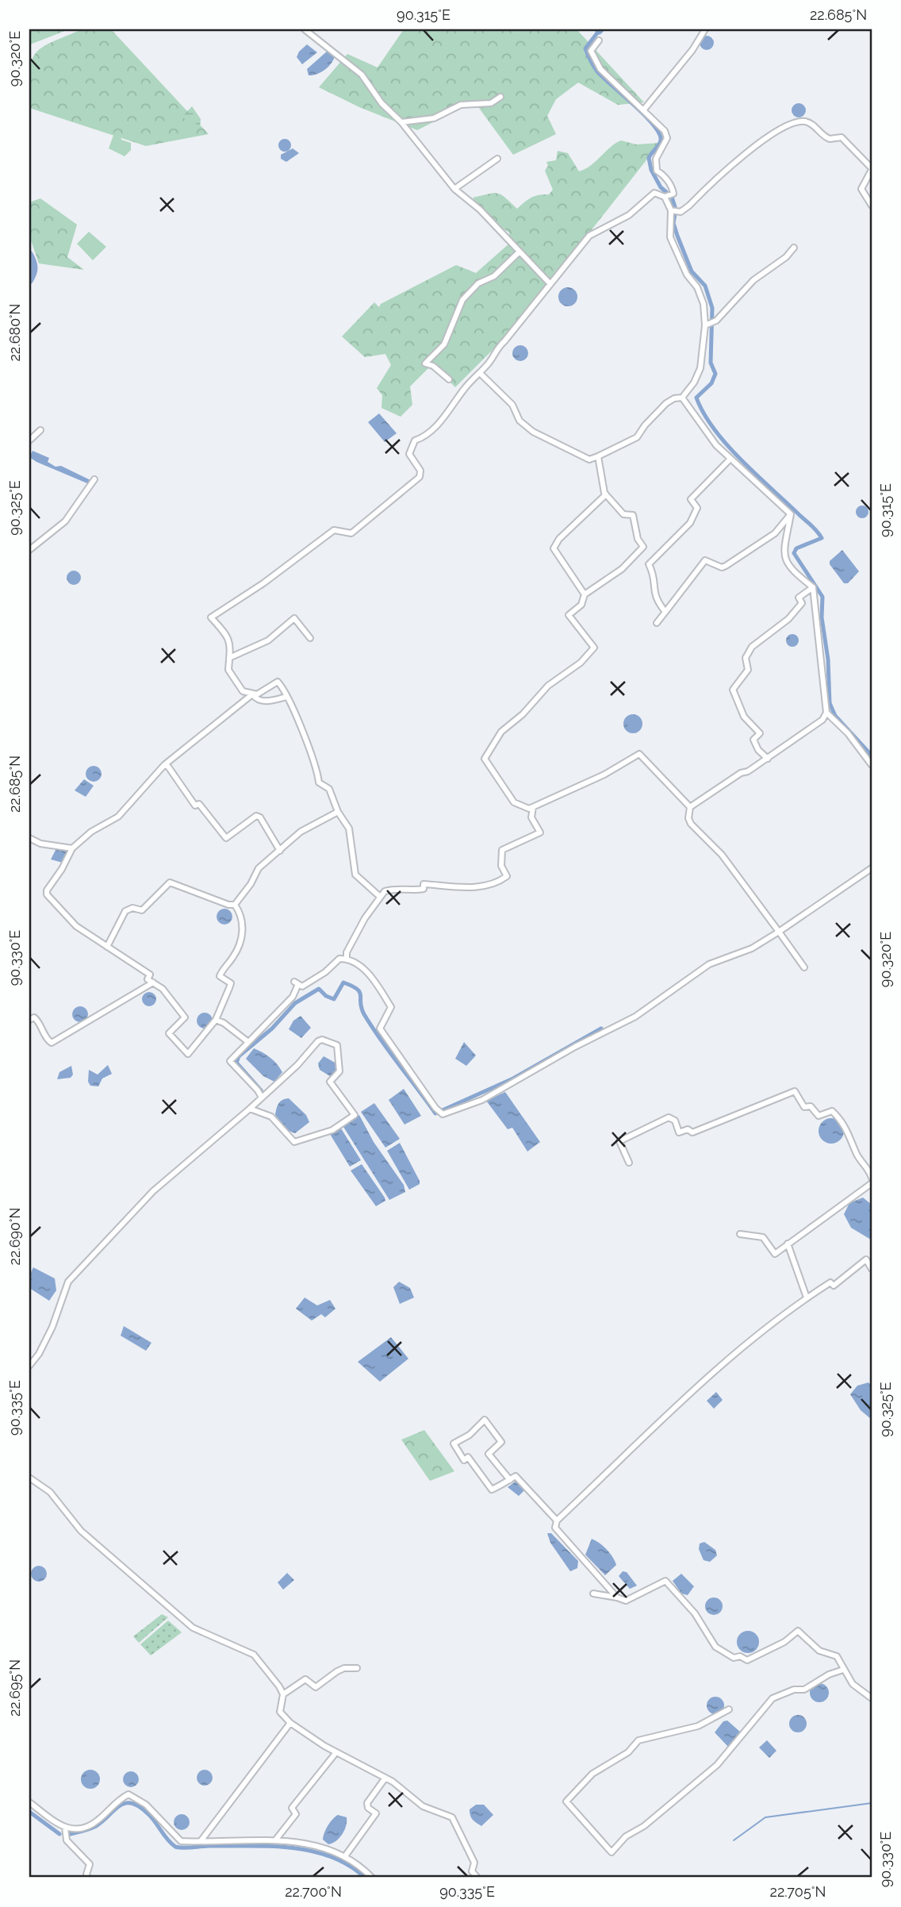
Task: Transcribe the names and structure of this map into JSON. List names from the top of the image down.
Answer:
{
  "coordinates": [
    "90.315°E",
    "22.685°N",
    "90.320°E",
    "22.680°N",
    "90.325°E",
    "90.330°E",
    "22.690°N",
    "90.335°E",
    "22.695°N",
    "22.700°N",
    "22.705°N"
  ]
}
